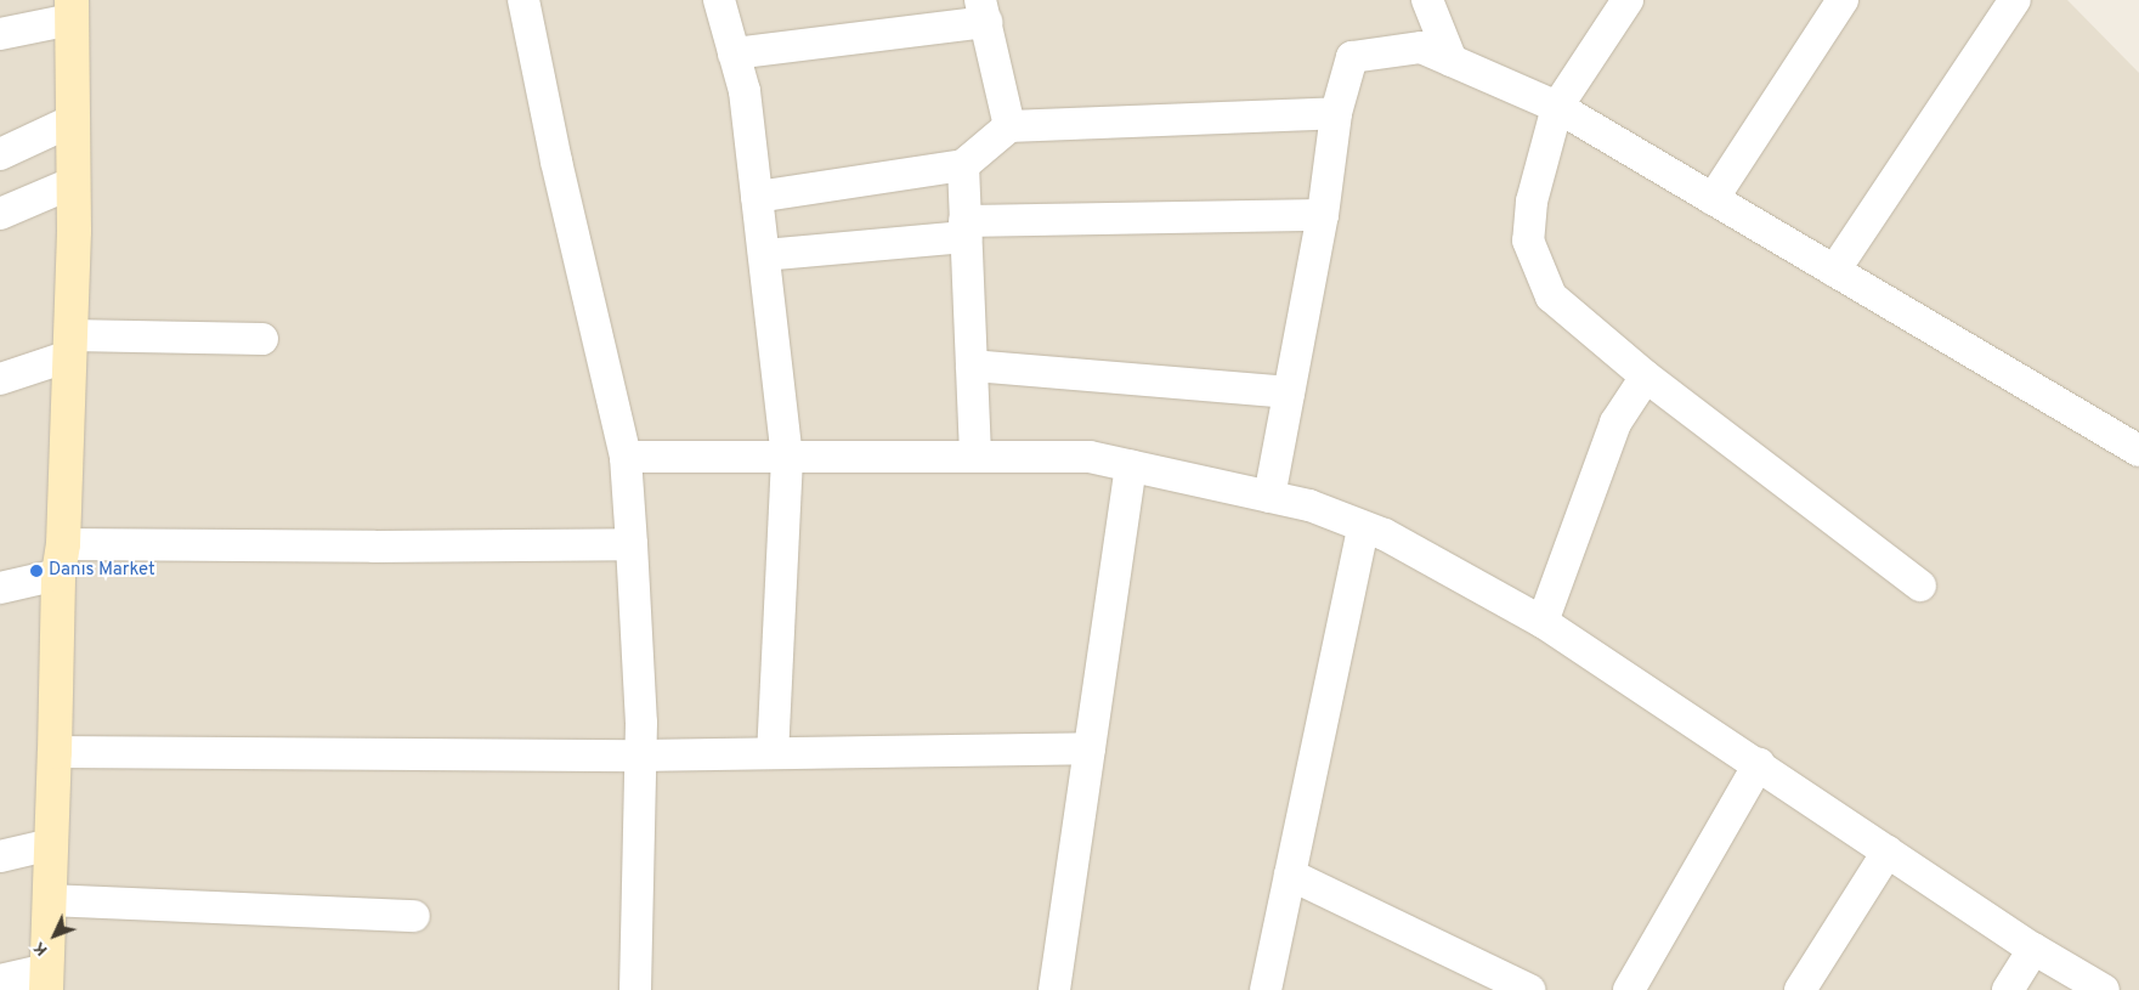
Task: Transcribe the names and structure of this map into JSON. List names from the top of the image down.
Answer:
{
  "places": ["Danıs Market"],
  "north": "bottom left"
}
